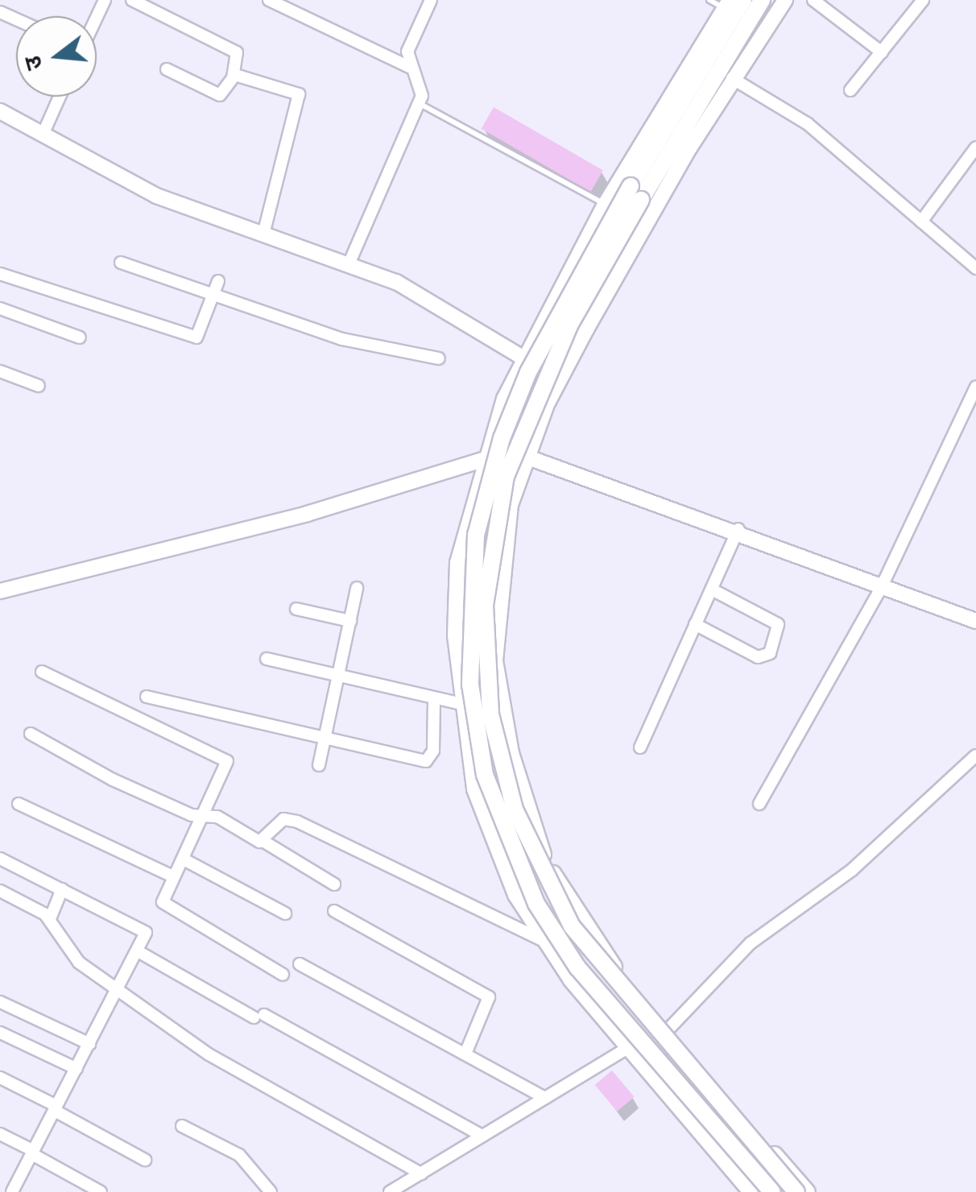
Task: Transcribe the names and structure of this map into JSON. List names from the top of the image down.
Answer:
{
  "north": "left"
}
